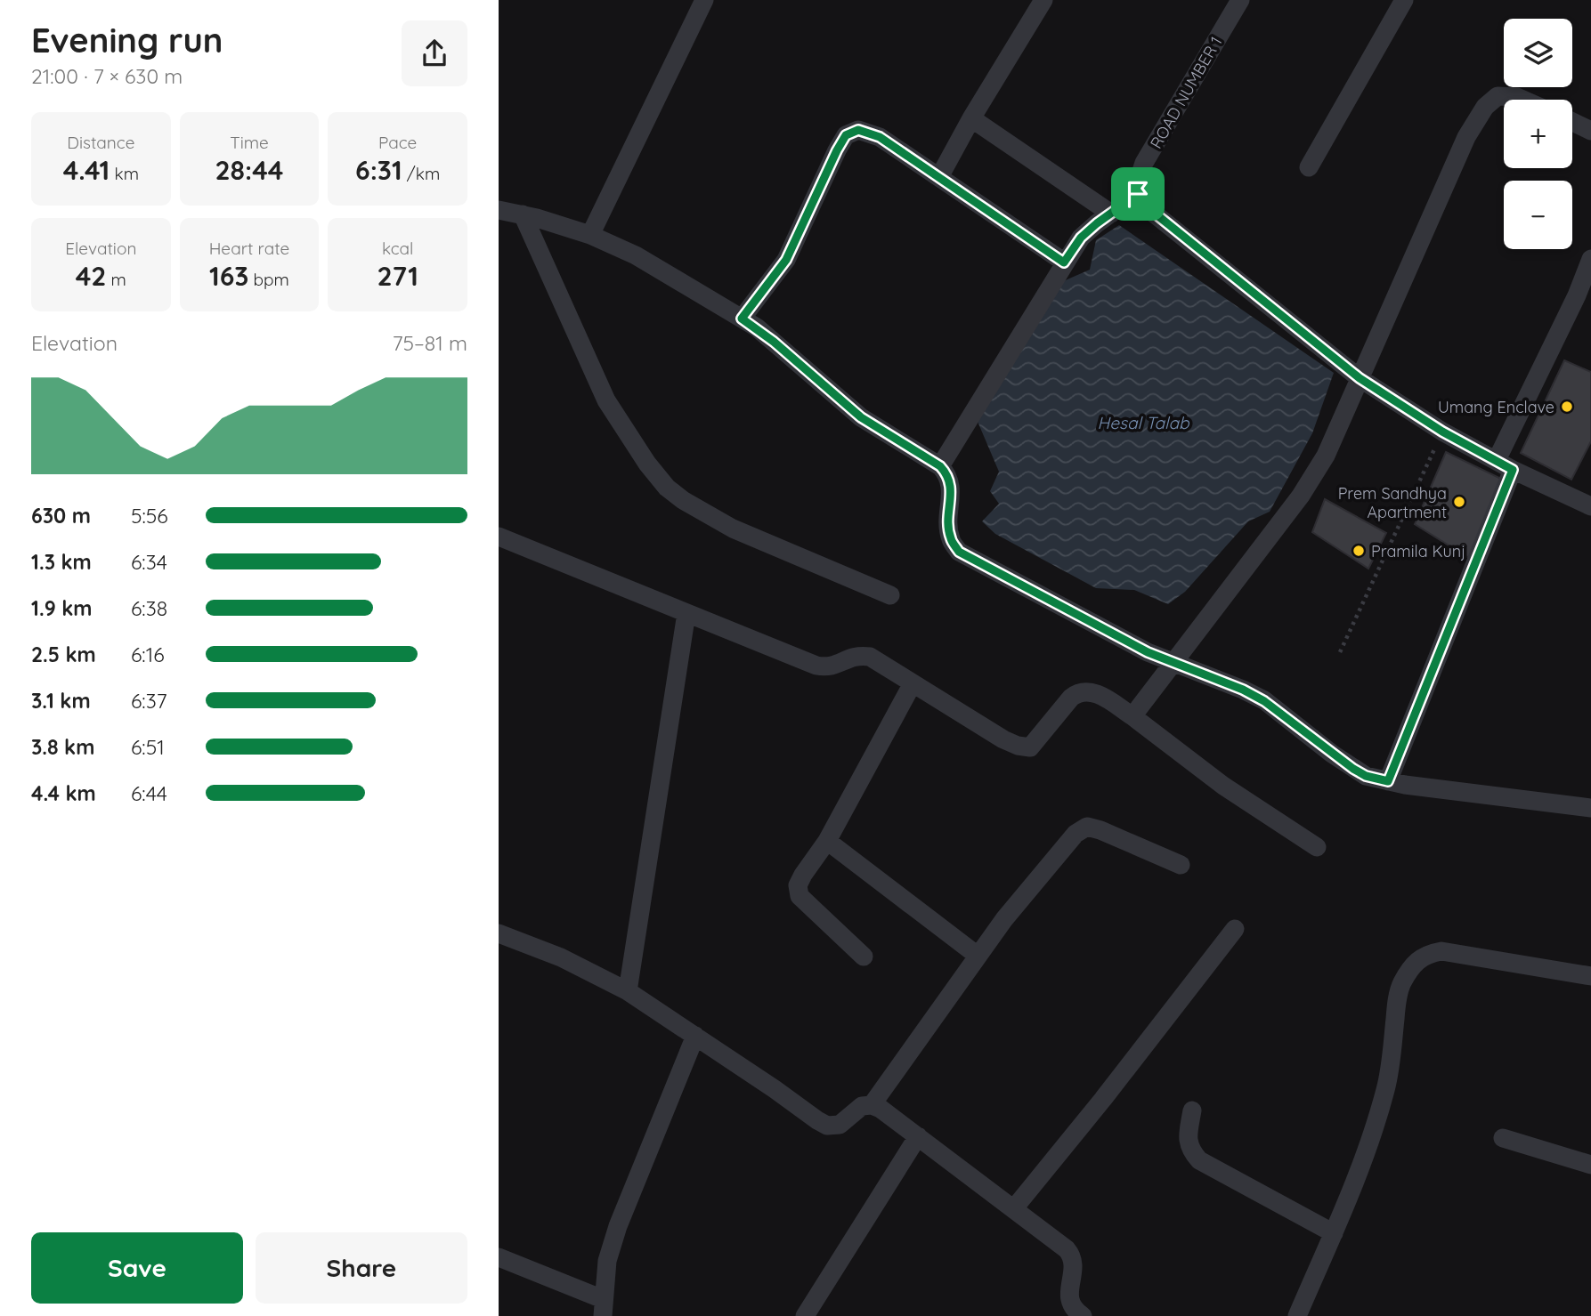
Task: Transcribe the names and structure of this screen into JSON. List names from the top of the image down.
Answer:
{
  "streets": {
    "street": ["ROAD NUMBER 1"]
  },
  "water": ["Hesal Talab"],
  "places": ["Umang Enclave", "Prem Sandhya Apartment", "Pramila Kunj"],
  "page": {
    "heading": ["Evening run", "21:00 · 7 × 630 m"],
    "map_buttons": ["+", "−"],
    "stats": [
      ["Distance", "4.41 km"],
      ["Time", "28:44"],
      ["Pace", "6:31 /km"],
      ["Elevation", "42 m"],
      ["Heart rate", "163 bpm"],
      ["kcal", "271"]
    ],
    "chart": ["Elevation", "75–81 m"],
    "list": [
      {
        "name": "630 m",
        "note": "5:56"
      },
      {
        "name": "1.3 km",
        "note": "6:34"
      },
      {
        "name": "1.9 km",
        "note": "6:38"
      },
      {
        "name": "2.5 km",
        "note": "6:16"
      },
      {
        "name": "3.1 km",
        "note": "6:37"
      },
      {
        "name": "3.8 km",
        "note": "6:51"
      },
      {
        "name": "4.4 km",
        "note": "6:44"
      }
    ],
    "buttons": ["Save", "Share"]
  }
}
